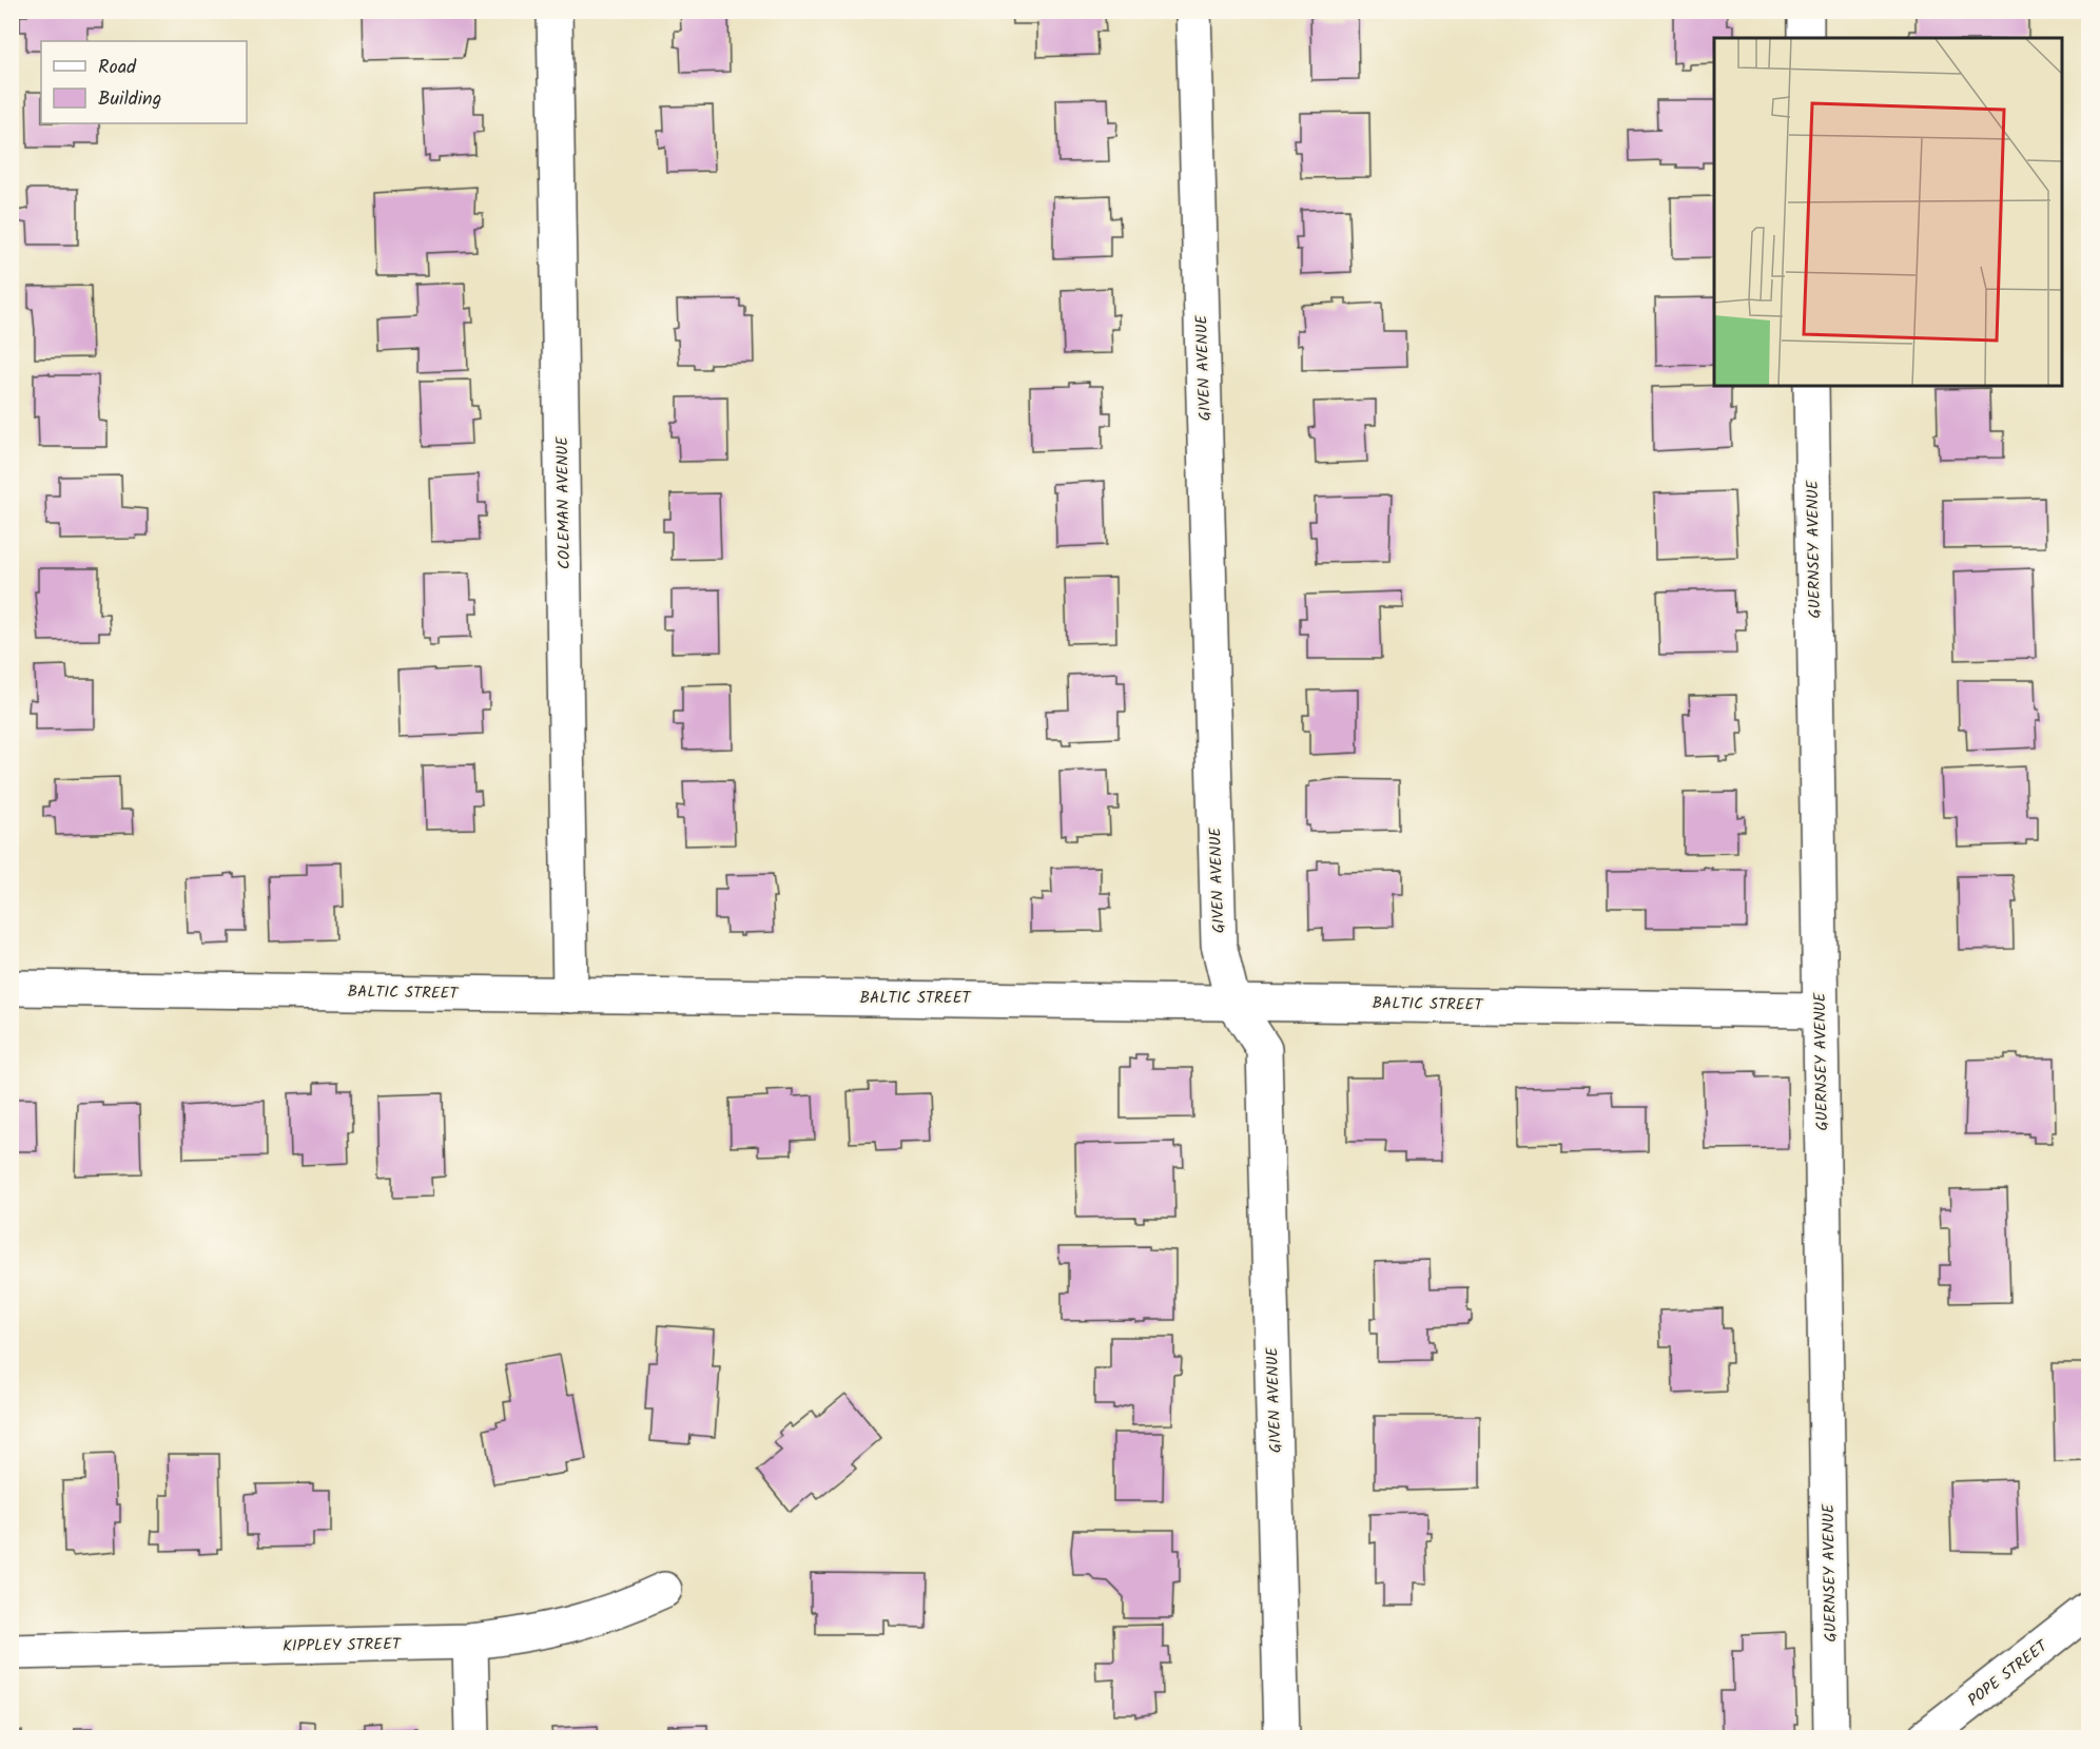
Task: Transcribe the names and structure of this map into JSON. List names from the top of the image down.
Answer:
{
  "streets": {
    "street": [
      "GIVEN AVENUE",
      "COLEMAN AVENUE",
      "GUERNSEY AVENUE",
      "BALTIC STREET",
      "KIPPLEY STREET",
      "POPE STREET"
    ]
  },
  "crossings": [
    ["GIVEN AVENUE", "BALTIC STREET"],
    ["COLEMAN AVENUE", "BALTIC STREET"],
    ["GUERNSEY AVENUE", "BALTIC STREET"]
  ],
  "legend": ["Road", "Building"]
}
